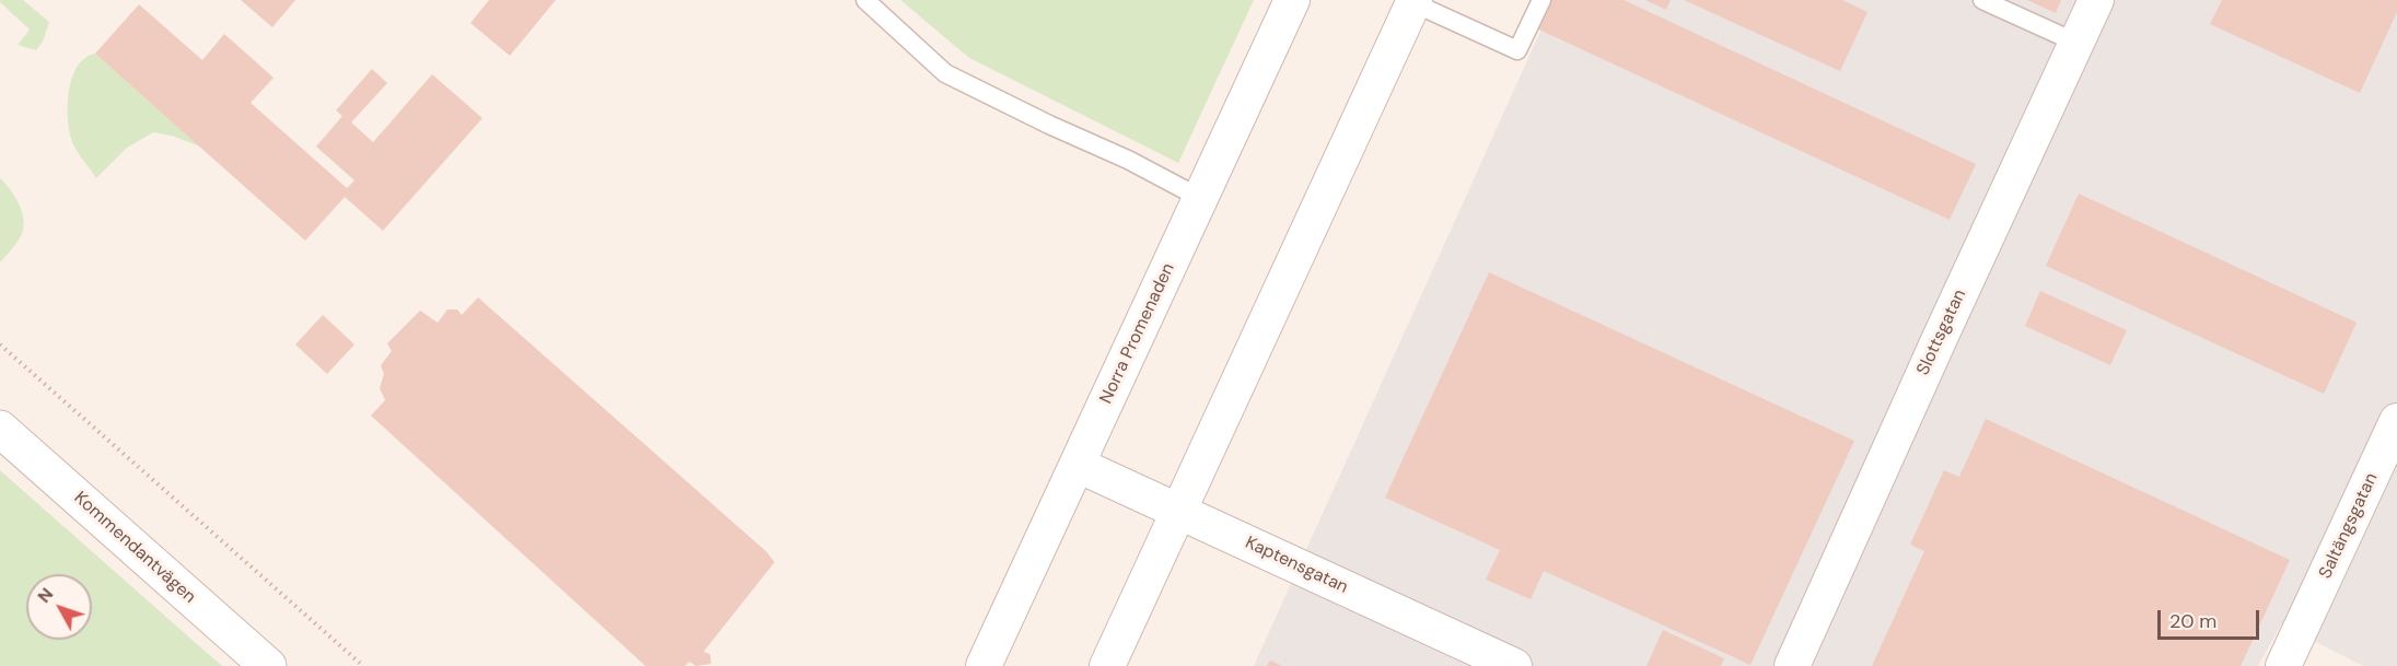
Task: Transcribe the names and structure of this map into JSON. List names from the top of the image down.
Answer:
{
  "streets": {
    "street": [
      "Slottsgatan",
      "Norra Promenaden",
      "Saltängsgatan",
      "Kommendantvägen",
      "Kaptensgatan"
    ]
  },
  "crossings": [
    ["Norra Promenaden", "Kaptensgatan"]
  ],
  "scale_bar": "20 m",
  "north": "top left"
}
